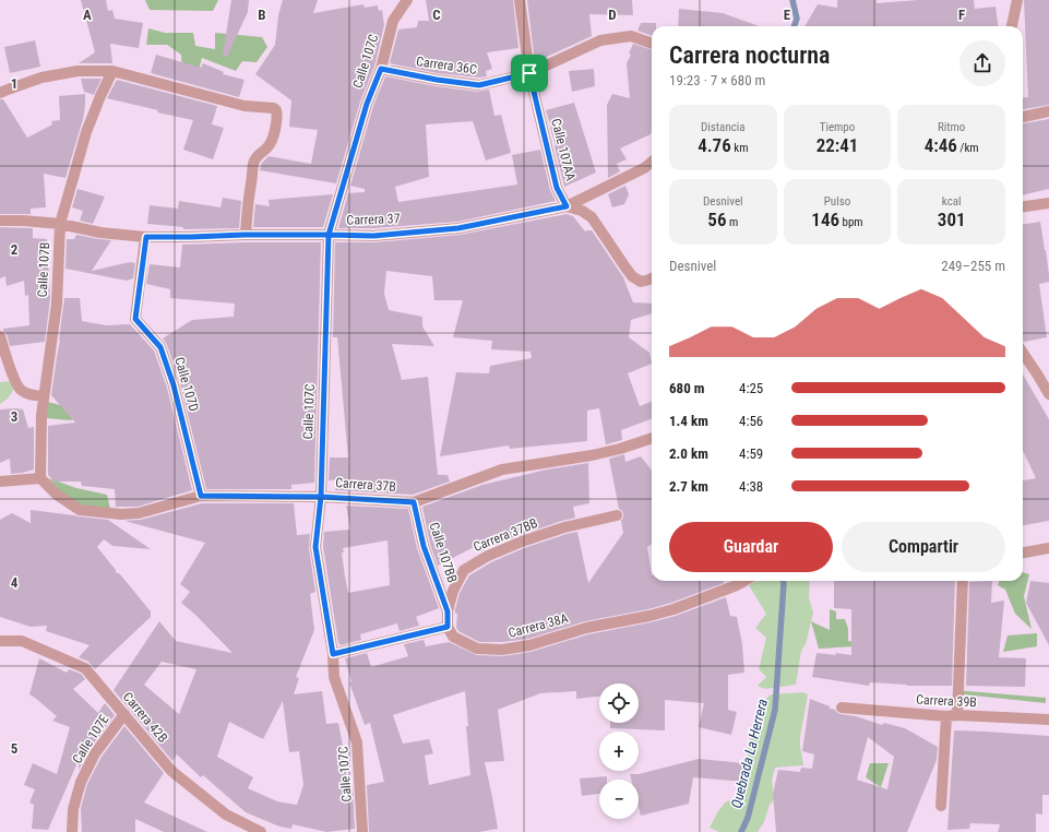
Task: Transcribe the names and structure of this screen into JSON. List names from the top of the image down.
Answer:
{
  "streets": {
    "street": [
      "Calle 107C",
      "Carrera 36C",
      "Calle 107AA",
      "Carrera 37",
      "Calle 107B",
      "Calle 107D",
      "Carrera 37B",
      "Carrera 37BB",
      "Calle 107BB",
      "Carrera 38A",
      "Carrera 39B",
      "Carrera 42B",
      "Calle 107E"
    ]
  },
  "crossings": [
    ["Calle 107C", "Carrera 36C"],
    ["Calle 107C", "Carrera 37"],
    ["Calle 107C", "Carrera 37B"],
    ["Carrera 36C", "Calle 107AA"],
    ["Calle 107AA", "Carrera 37"],
    ["Carrera 37", "Calle 107B"],
    ["Carrera 37", "Calle 107D"],
    ["Calle 107B", "Carrera 37B"],
    ["Calle 107D", "Carrera 37B"],
    ["Carrera 37B", "Calle 107BB"],
    ["Carrera 37BB", "Calle 107BB"],
    ["Carrera 37BB", "Carrera 38A"],
    ["Carrera 42B", "Calle 107E"]
  ],
  "water": ["Quebrada La Herrera"],
  "page": {
    "heading": ["Carrera nocturna", "19:23 · 7 × 680 m"],
    "stats": [
      ["Distancia", "4.76 km"],
      ["Tiempo", "22:41"],
      ["Ritmo", "4:46 /km"],
      ["Desnivel", "56 m"],
      ["Pulso", "146 bpm"],
      ["kcal", "301"]
    ],
    "chart": ["Desnivel", "249–255 m"],
    "list": [
      {
        "name": "680 m",
        "note": "4:25"
      },
      {
        "name": "1.4 km",
        "note": "4:56"
      },
      {
        "name": "2.0 km",
        "note": "4:59"
      },
      {
        "name": "2.7 km",
        "note": "4:38"
      }
    ],
    "buttons": ["Guardar", "Compartir"],
    "map_buttons": ["+", "−"]
  },
  "grid": {
    "columns": [
      "A",
      "B",
      "C",
      "D",
      "E",
      "F"
    ],
    "rows": [
      "1",
      "2",
      "3",
      "4",
      "5"
    ]
  }
}
